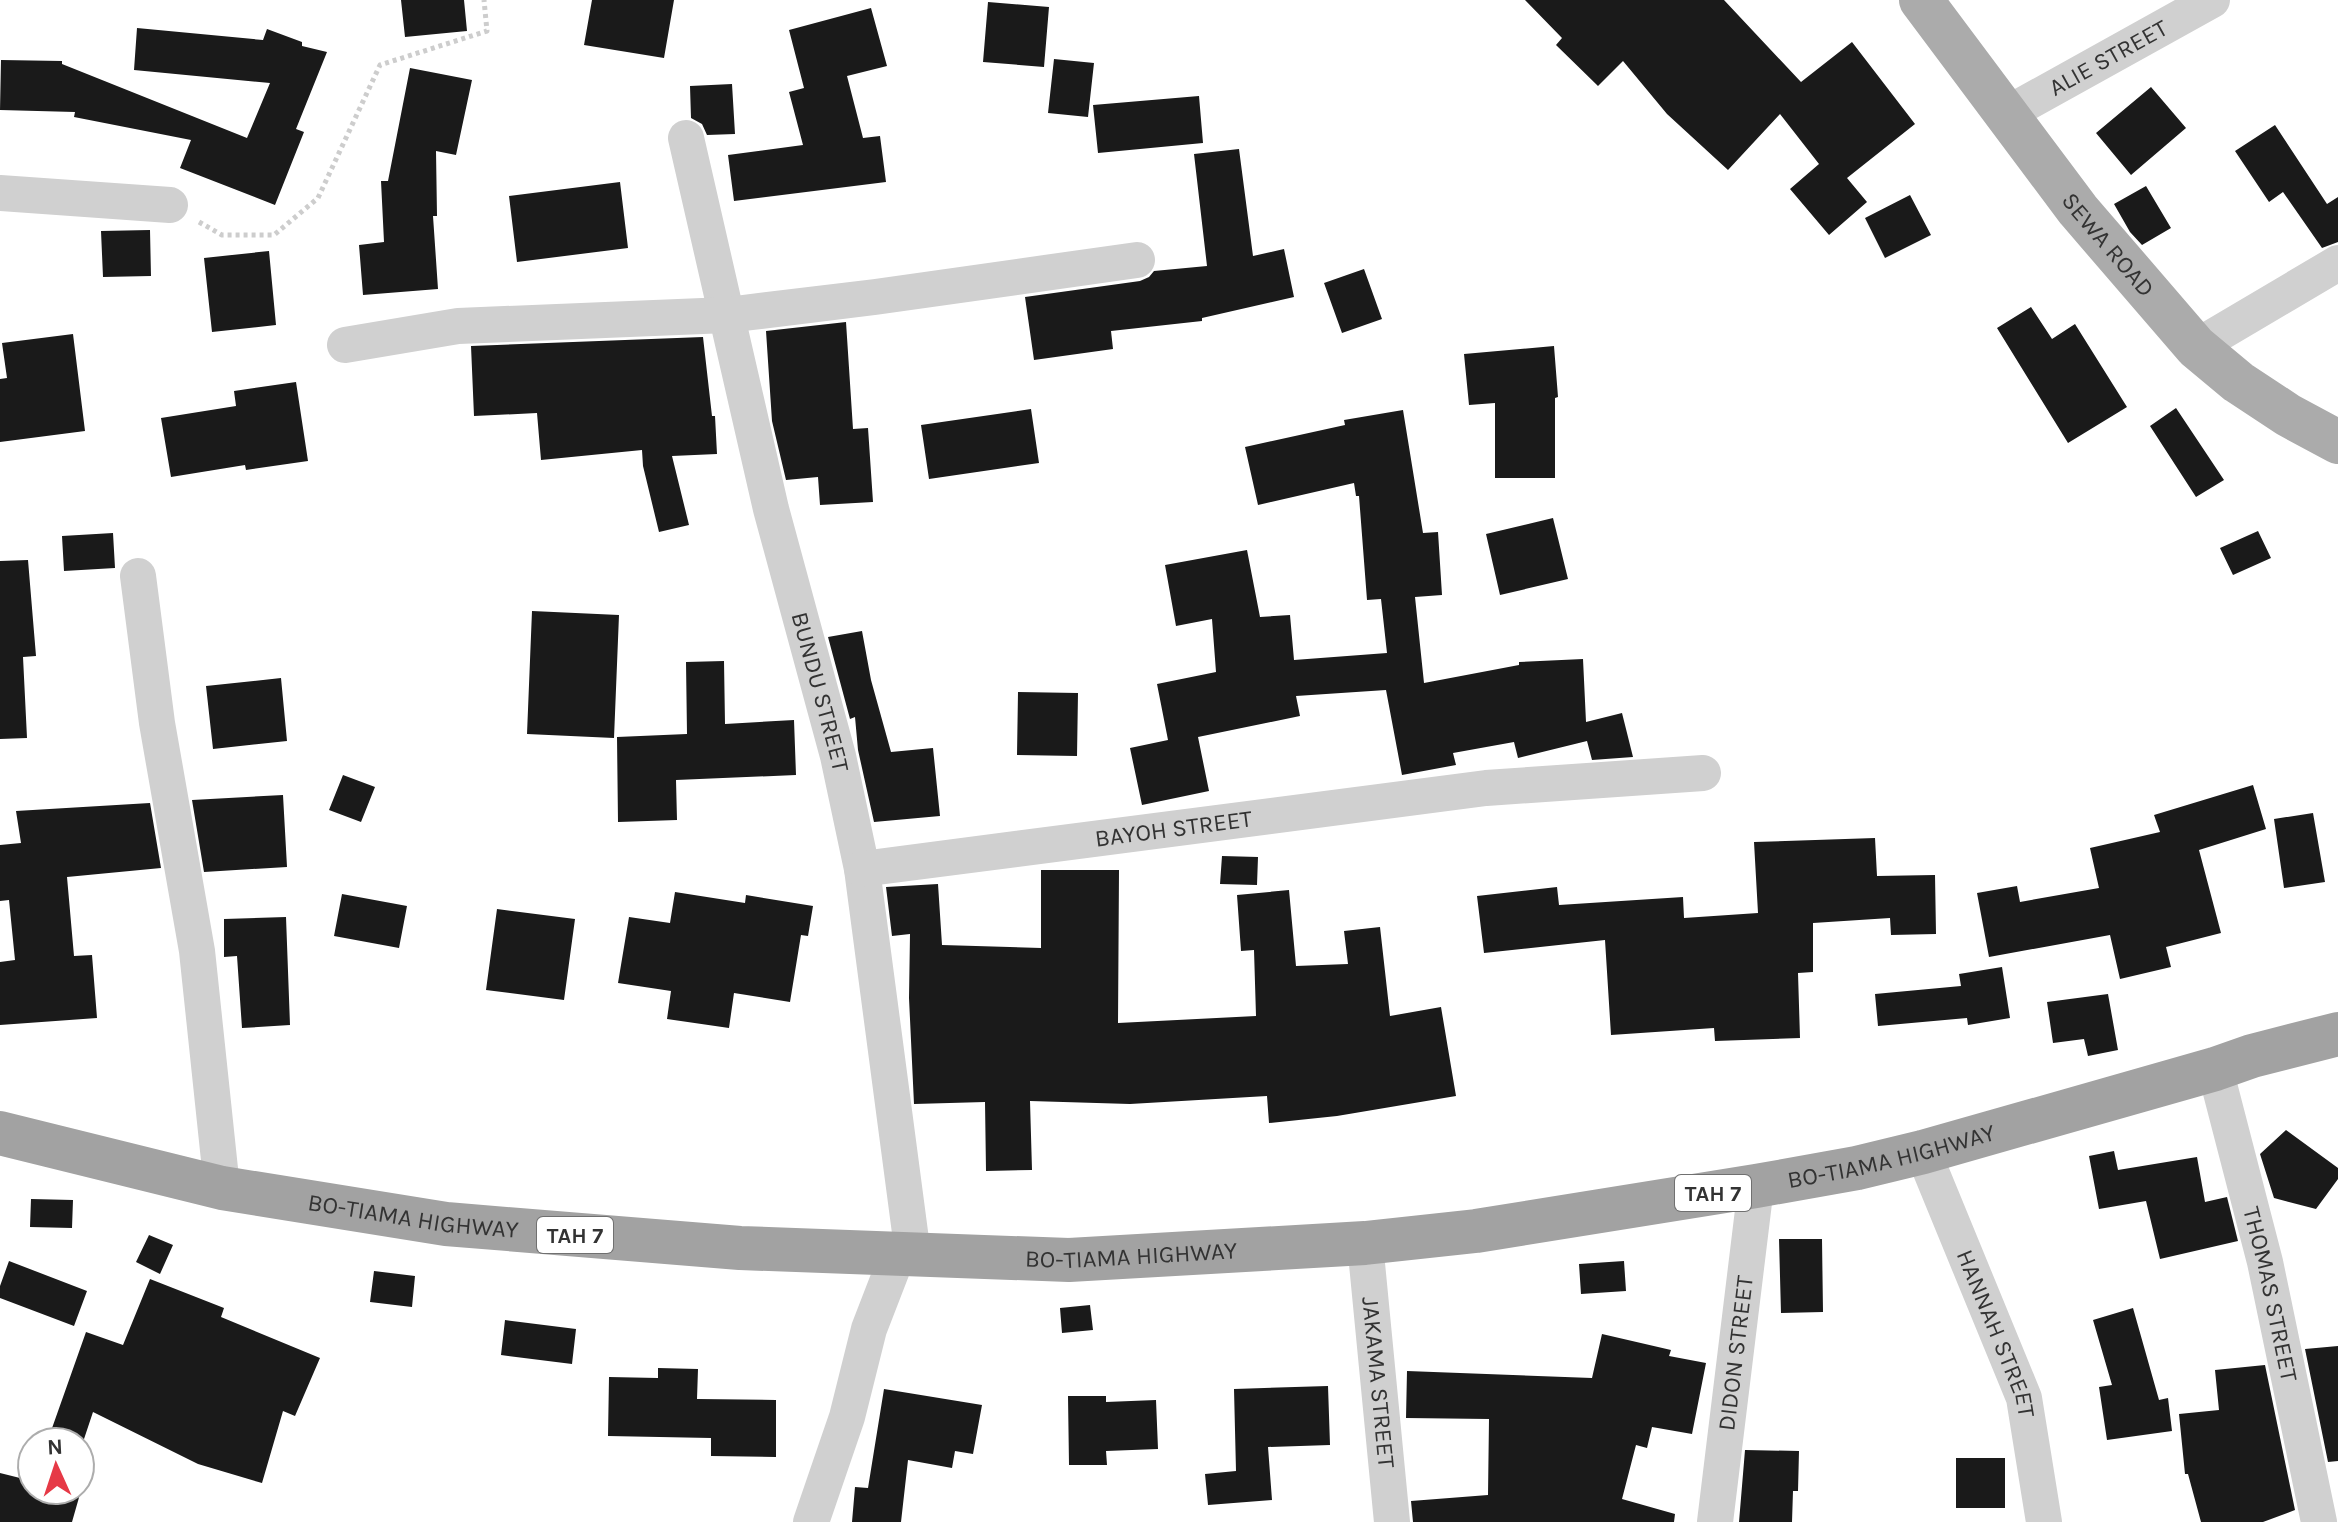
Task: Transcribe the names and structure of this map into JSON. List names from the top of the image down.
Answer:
{
  "streets": {
    "highway": ["BO-TIAMA HIGHWAY", "TAH 7"],
    "main road": ["SEWA ROAD"],
    "street": [
      "ALIE STREET",
      "BUNDU STREET",
      "BAYOH STREET",
      "THOMAS STREET",
      "HANNAH STREET",
      "DIDON STREET",
      "JAKAMA STREET"
    ]
  },
  "crossings": [
    ["ALIE STREET", "SEWA ROAD"],
    ["BUNDU STREET", "BAYOH STREET"],
    ["BUNDU STREET", "BO-TIAMA HIGHWAY"],
    ["BO-TIAMA HIGHWAY", "THOMAS STREET"],
    ["BO-TIAMA HIGHWAY", "HANNAH STREET"],
    ["BO-TIAMA HIGHWAY", "DIDON STREET"],
    ["BO-TIAMA HIGHWAY", "JAKAMA STREET"]
  ],
  "north": "top"
}
